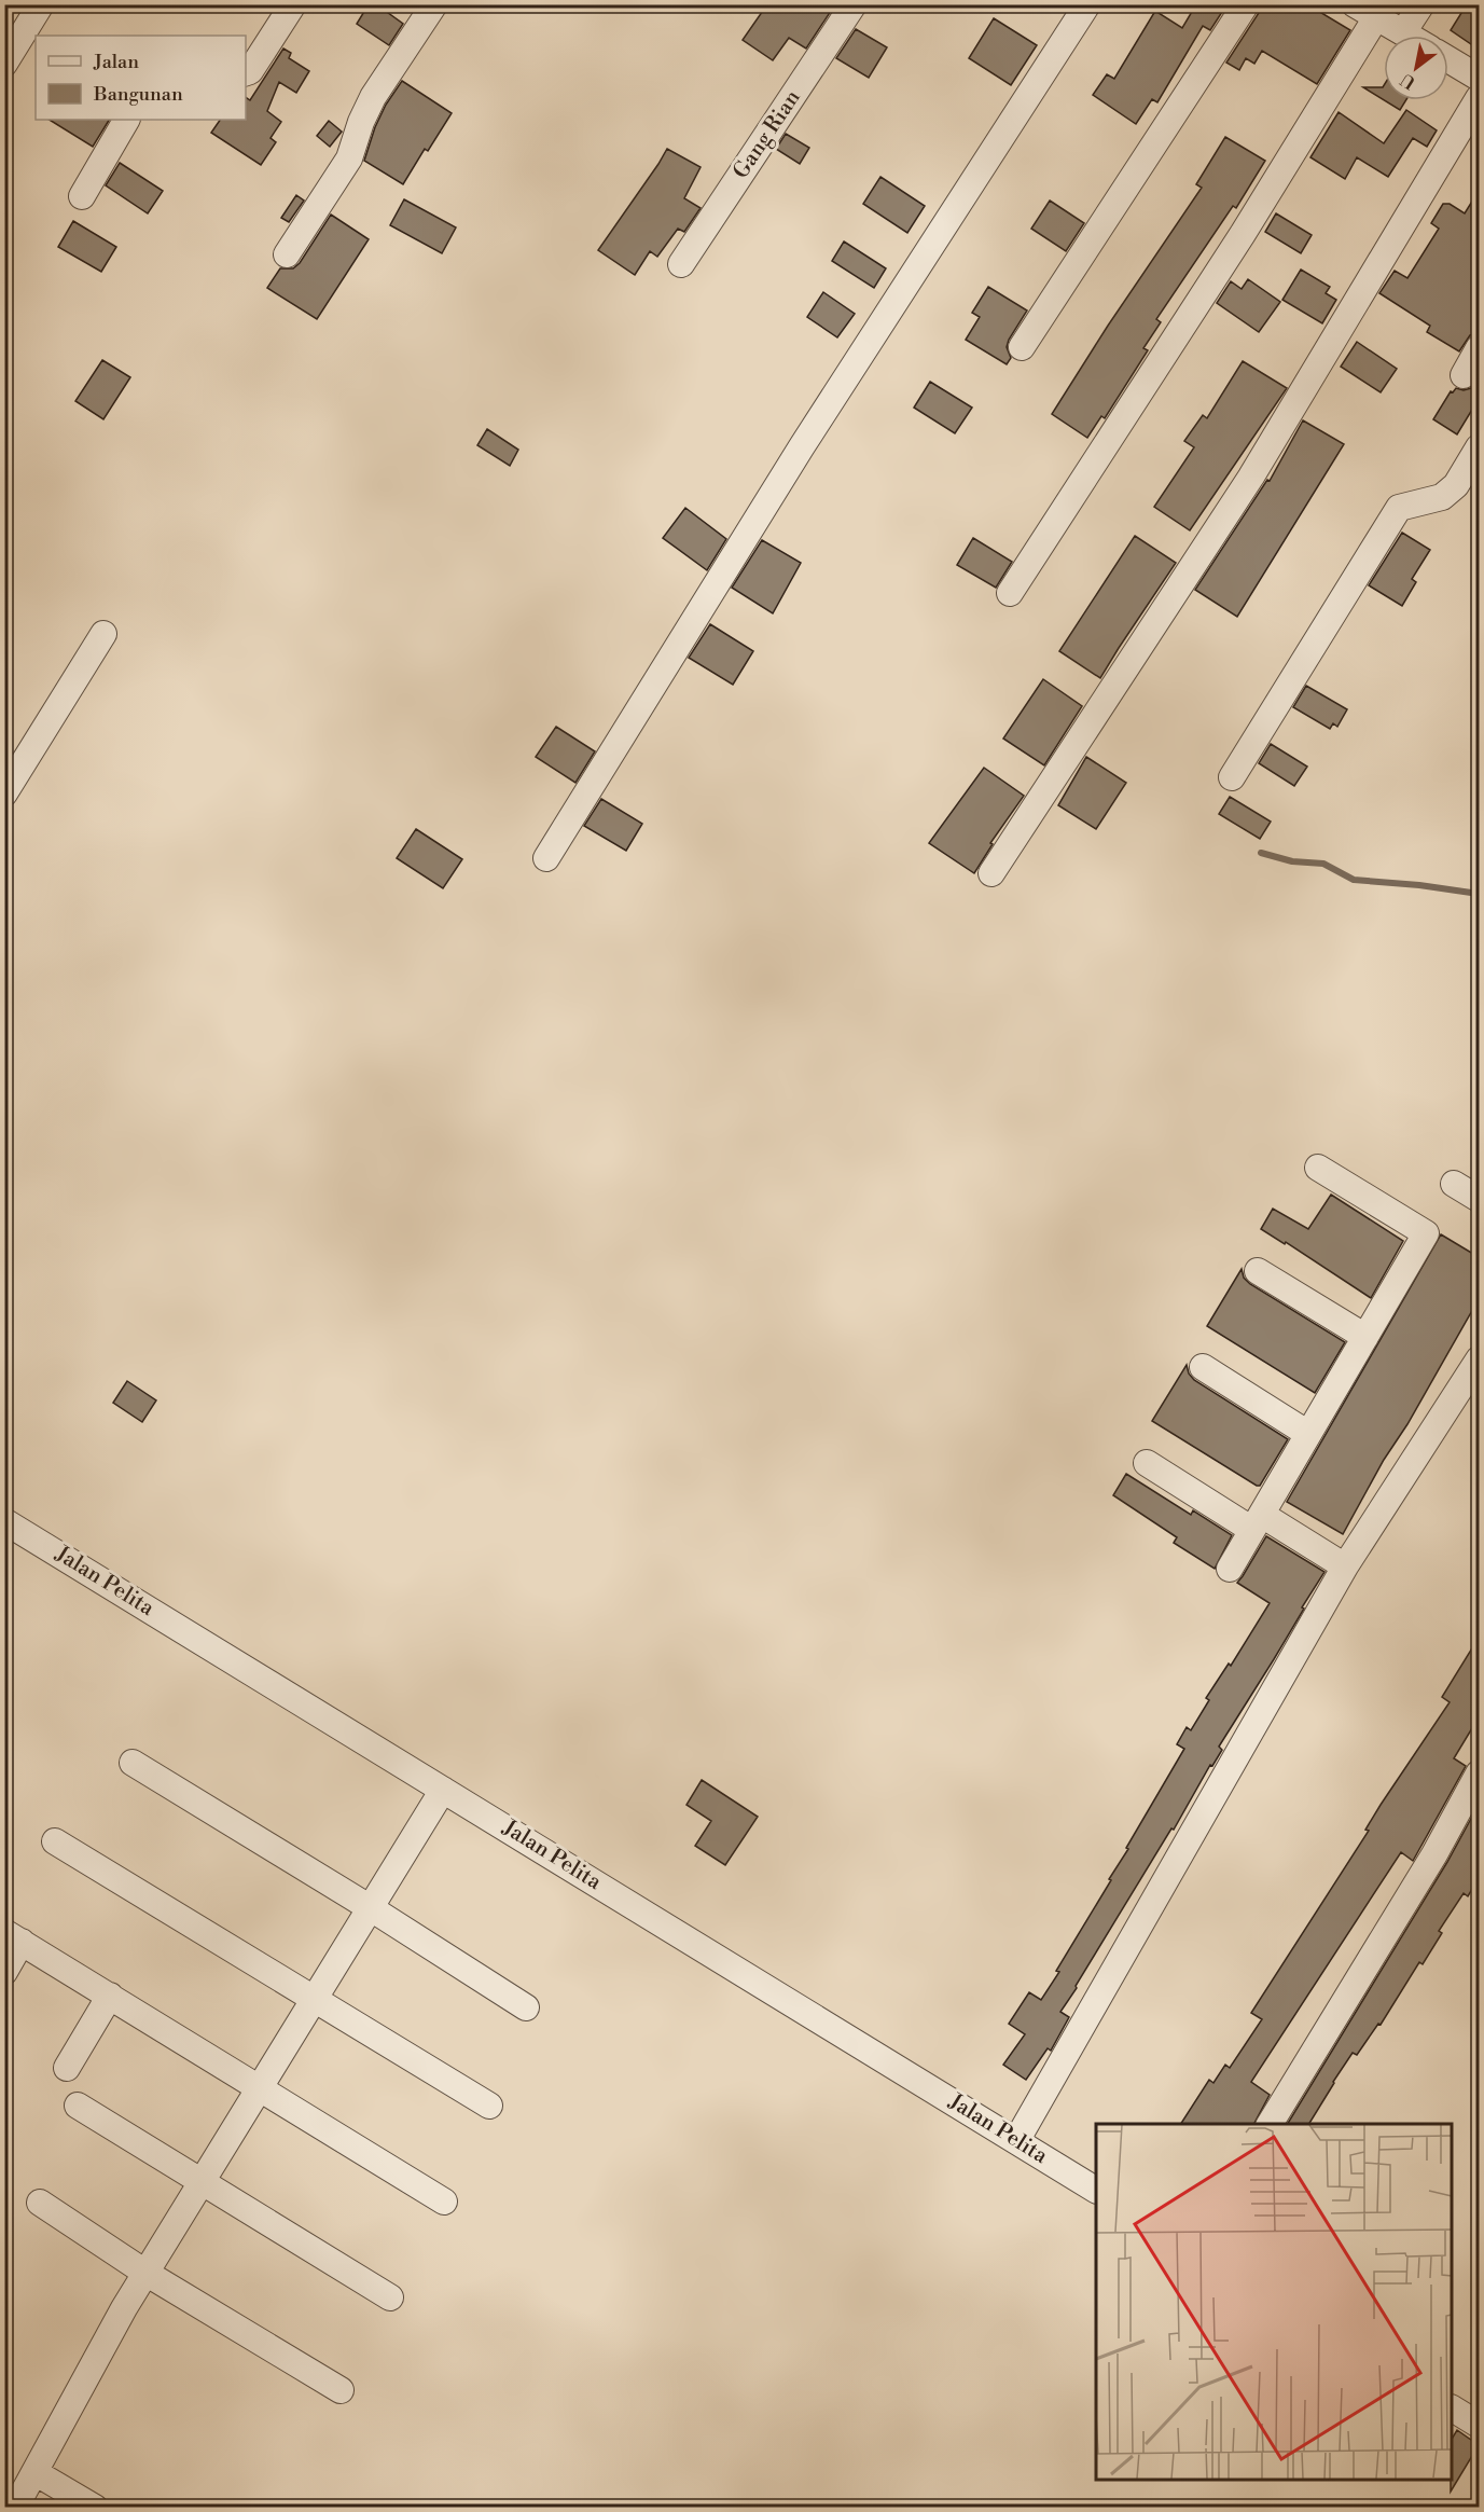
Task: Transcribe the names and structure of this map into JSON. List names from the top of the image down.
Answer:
{
  "streets": {
    "street": ["Gang Rian", "Jalan Pelita"]
  },
  "legend": ["Jalan", "Bangunan"],
  "north": "bottom left"
}
